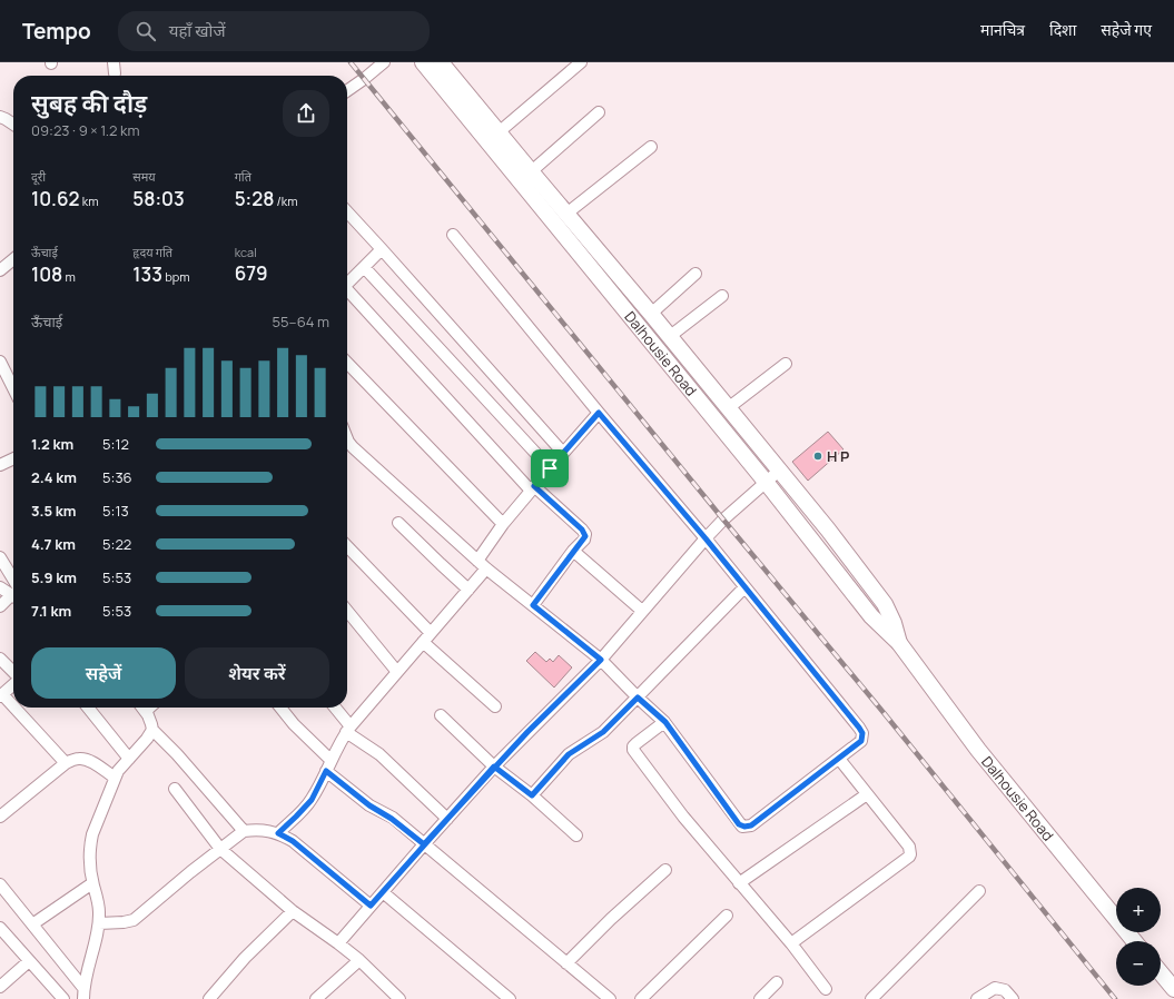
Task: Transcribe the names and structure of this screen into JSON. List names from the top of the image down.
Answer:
{
  "streets": {
    "street": ["Dalhousie Road"]
  },
  "places": ["H P"],
  "page": {
    "header": "Tempo",
    "search": "यहाँ खोजें",
    "nav": ["मानचित्र", "दिशा", "सहेजे गए"],
    "heading": ["सुबह की दौड़", "09:23 · 9 × 1.2 km"],
    "stats": [
      ["दूरी", "10.62 km"],
      ["समय", "58:03"],
      ["गति", "5:28 /km"],
      ["ऊँचाई", "108 m"],
      ["हृदय गति", "133 bpm"],
      ["kcal", "679"]
    ],
    "chart": ["ऊँचाई", "55–64 m"],
    "list": [
      {
        "name": "1.2 km",
        "note": "5:12"
      },
      {
        "name": "2.4 km",
        "note": "5:36"
      },
      {
        "name": "3.5 km",
        "note": "5:13"
      },
      {
        "name": "4.7 km",
        "note": "5:22"
      },
      {
        "name": "5.9 km",
        "note": "5:53"
      },
      {
        "name": "7.1 km",
        "note": "5:53"
      }
    ],
    "buttons": ["सहेजें", "शेयर करें"],
    "map_buttons": ["+", "−"]
  }
}
